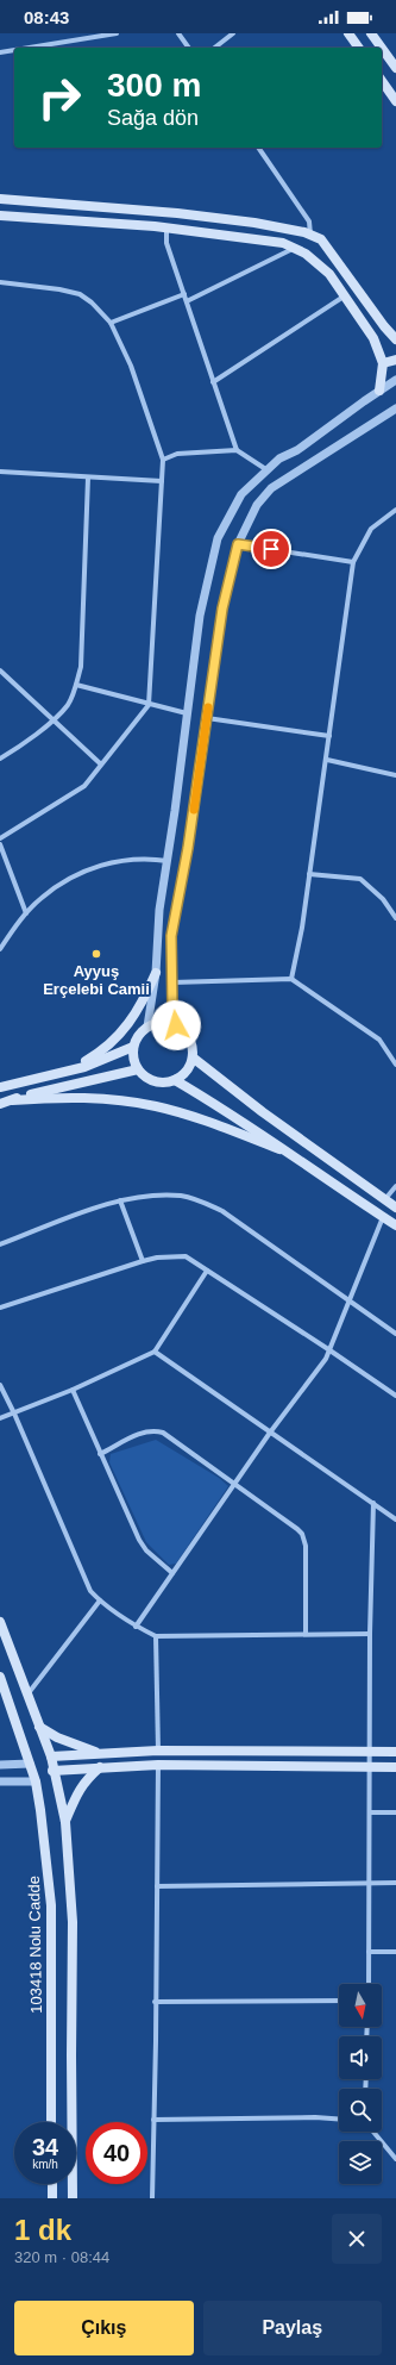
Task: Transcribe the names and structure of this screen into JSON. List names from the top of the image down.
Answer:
{
  "streets": {
    "main road": ["103418 Nolu Cadde"]
  },
  "places": ["Ayyuş Erçelebi Camii"],
  "north": "bottom",
  "page": {
    "status": "08:43",
    "turn": ["300 m", "Sağa dön"],
    "speed": "34 km/h",
    "limit": "40",
    "heading": ["1 dk", "320 m · 08:44"],
    "buttons": ["Çıkış", "Paylaş"]
  }
}
